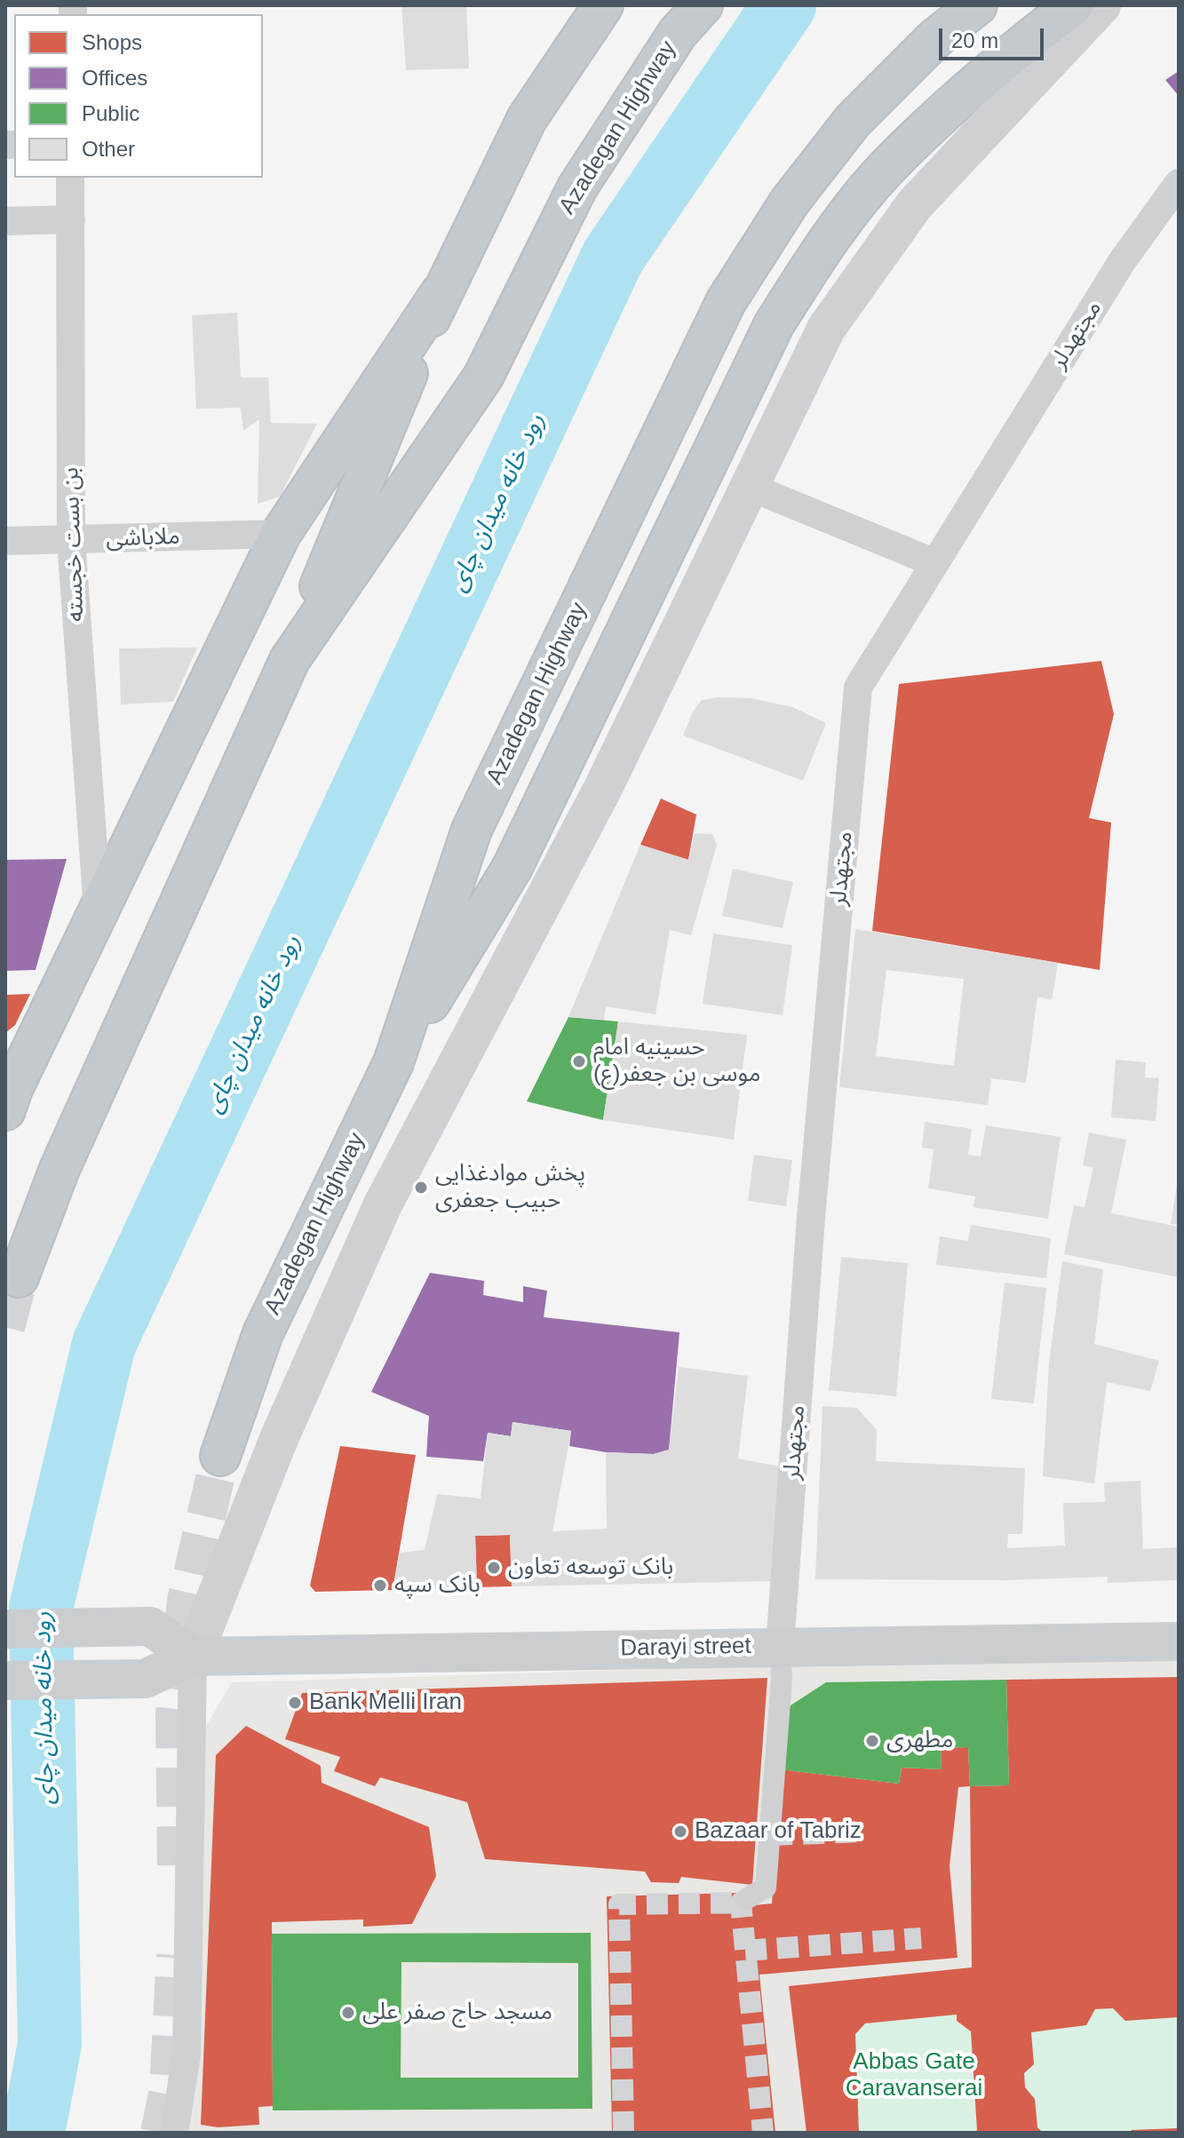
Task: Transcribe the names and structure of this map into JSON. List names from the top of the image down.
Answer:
{
  "streets": {
    "highway": ["Azadegan Highway"],
    "main road": ["Darayi street"],
    "street": ["مجتهدلر", "ملاباشی", "بن بست خجسته"]
  },
  "crossings": [
    ["مجتهدلر", "Darayi street"],
    ["ملاباشی", "بن بست خجسته"]
  ],
  "water": ["رود خانه میدان چای"],
  "parks": ["Abbas Gate Caravanserai"],
  "places": [
    "حسینیه امام موسی بن جعفر(ع)",
    "پخش موادغذایی حبیب جعفری",
    "بانک توسعه تعاون",
    "بانک سپه",
    "Bank Melli Iran",
    "مطهری",
    "Bazaar of Tabriz",
    "مسجد حاج صفر علی"
  ],
  "legend": [
    "Shops",
    "Offices",
    "Public",
    "Other"
  ],
  "scale_bar": "20 m"
}
